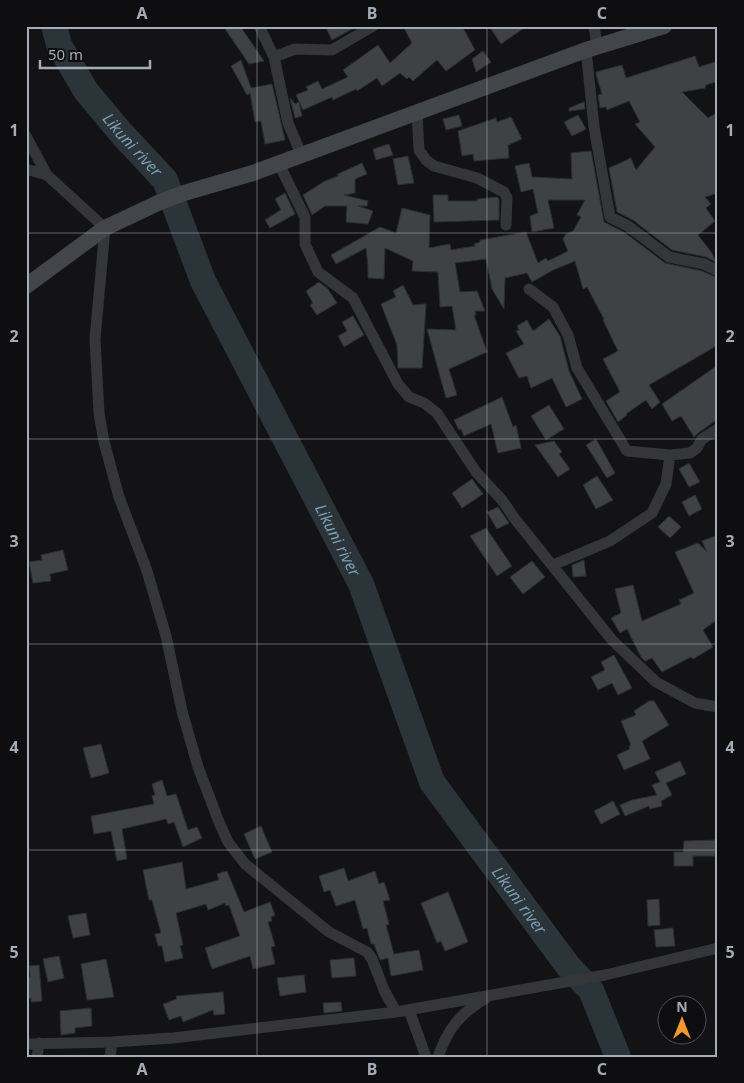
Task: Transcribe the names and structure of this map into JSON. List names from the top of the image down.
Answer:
{
  "water": ["Likuni river"],
  "scale_bar": "50 m",
  "north": "top",
  "grid": {
    "columns": ["A", "B", "C"],
    "rows": [
      "1",
      "2",
      "3",
      "4",
      "5"
    ]
  }
}
